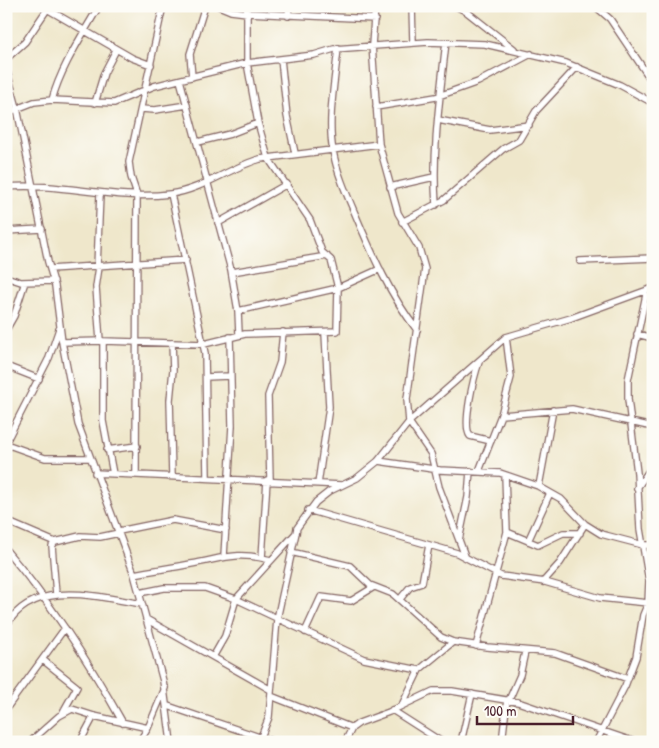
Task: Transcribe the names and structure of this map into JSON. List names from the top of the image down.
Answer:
{
  "scale_bar": "100 m"
}
